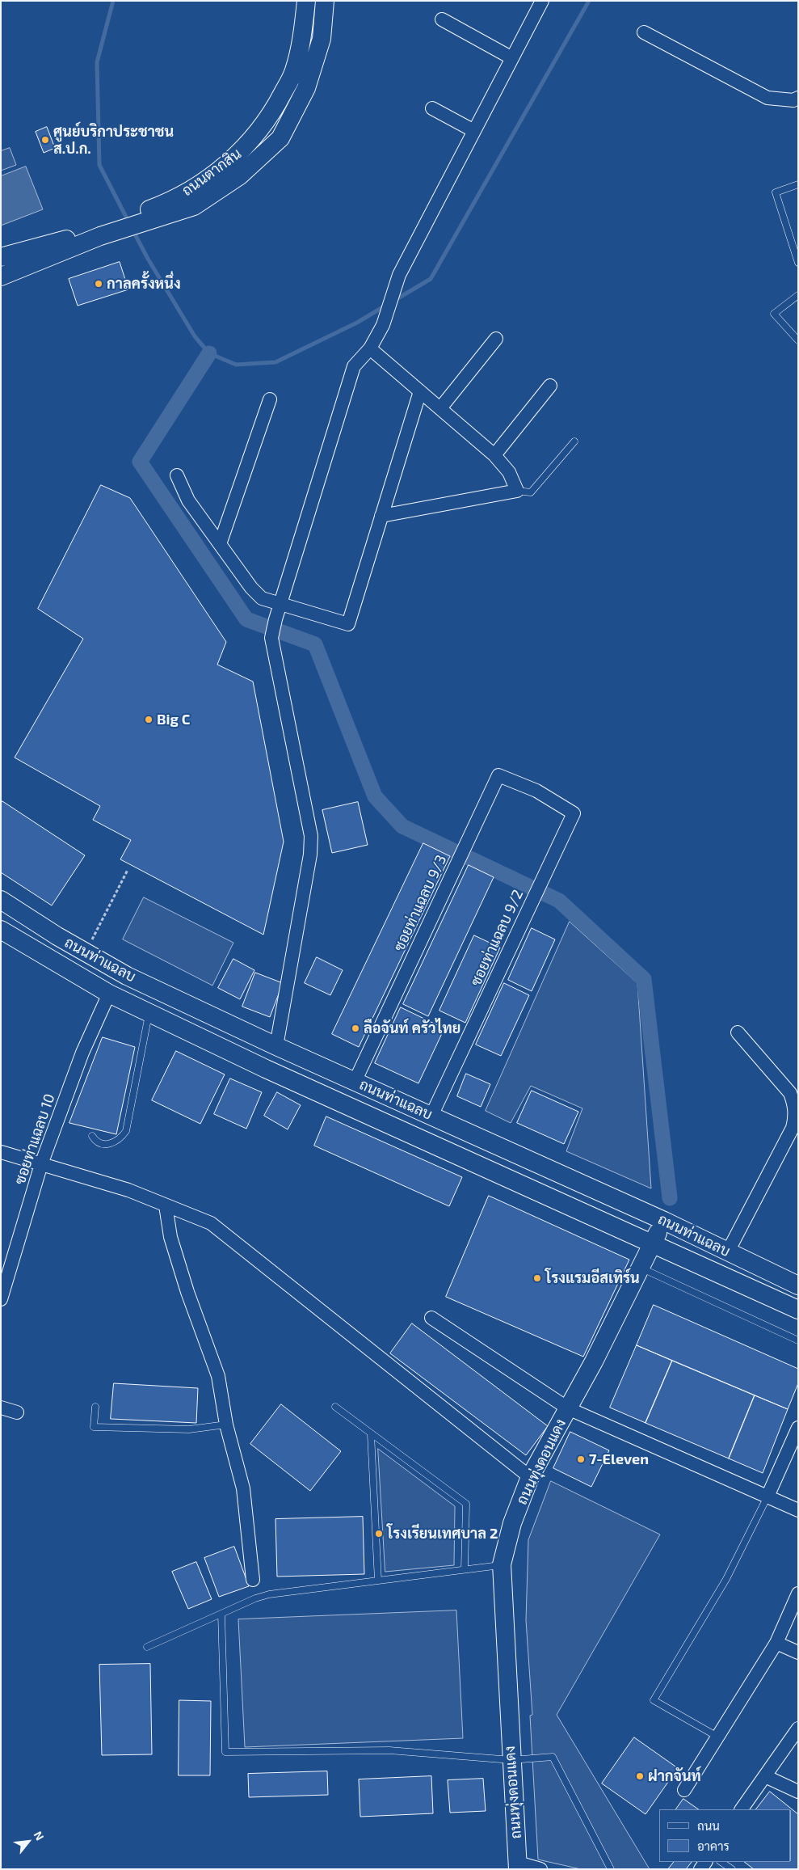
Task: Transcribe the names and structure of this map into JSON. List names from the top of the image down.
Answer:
{
  "streets": {
    "main road": ["ถนนตากสิน", "ถนนท่าแฉลบ", "ถนนทุ่งดอนแดง"],
    "street": ["ซอยท่าแฉลบ 9/3", "ซอยท่าแฉลบ 9/2", "ซอยท่าแฉลบ 10"]
  },
  "crossings": [
    ["ซอยท่าแฉลบ 9/3", "ซอยท่าแฉลบ 9/2"],
    ["ซอยท่าแฉลบ 9/3", "ถนนท่าแฉลบ"],
    ["ซอยท่าแฉลบ 9/2", "ถนนท่าแฉลบ"],
    ["ถนนท่าแฉลบ", "ซอยท่าแฉลบ 10"],
    ["ถนนท่าแฉลบ", "ถนนทุ่งดอนแดง"]
  ],
  "places": [
    "ศูนย์บริกาประชาชน ส.ป.ก.",
    "กาลครั้งหนึ่ง",
    "Big C",
    "ลือจันท์ ครัวไทย",
    "โรงแรมอีสเทิร์น",
    "7-Eleven",
    "โรงเรียนเทศบาล 2",
    "ฝากจันท์"
  ],
  "legend": ["ถนน", "อาคาร"],
  "north": "top right"
}
